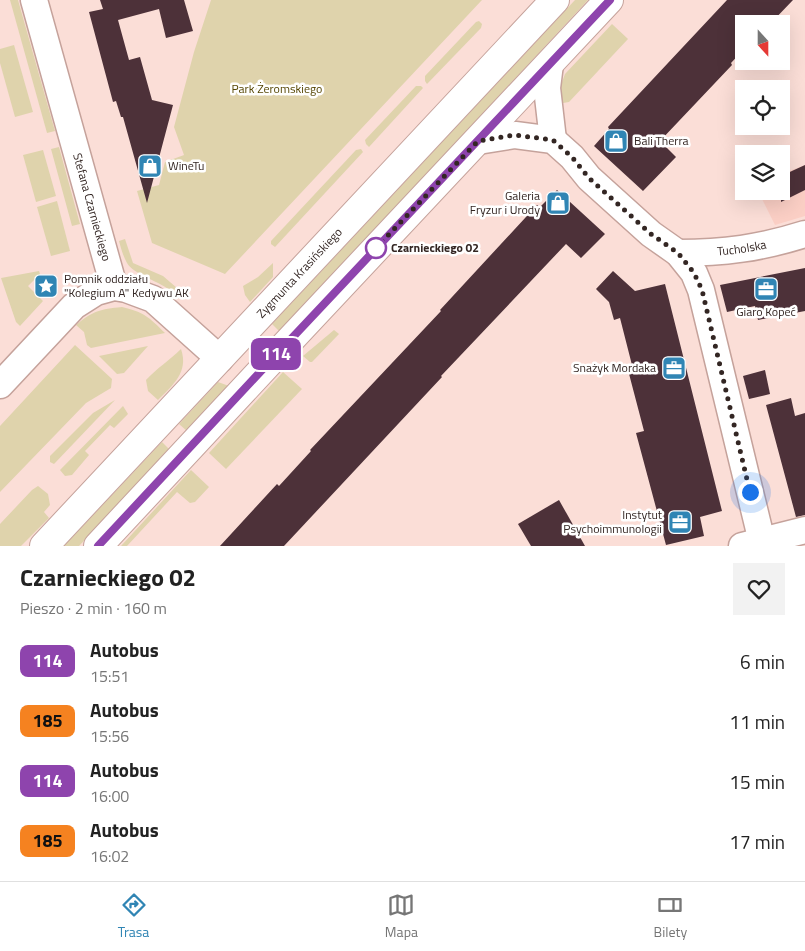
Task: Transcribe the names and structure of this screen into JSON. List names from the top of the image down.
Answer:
{
  "streets": {
    "main road": ["Zygmunta Krasińskiego"],
    "street": ["Stefana Czarnieckiego", "Tucholska"]
  },
  "parks": ["Park Żeromskiego"],
  "places": {
    "shop": ["Bali Therra", "WineTu", "Galeria Fryzur i Urody"],
    "other": ["Czarnieckiego 02"],
    "place": ["Pomnik oddziału \"Kolegium A\" Kedywu AK"],
    "office": ["Giaro Kopeć", "Snażyk Mordaka", "Instytut Psychoimmunologii"]
  },
  "lines": ["bus line 114"],
  "north": "bottom",
  "page": {
    "on_map": "114",
    "heading": ["Czarnieckiego 02", "Pieszo · 2 min · 160 m"],
    "list": [
      {
        "mark": "114",
        "name": "Autobus",
        "note": "15:51",
        "value": "6 min"
      },
      {
        "mark": "185",
        "name": "Autobus",
        "note": "15:56",
        "value": "11 min"
      },
      {
        "mark": "114",
        "name": "Autobus",
        "note": "16:00",
        "value": "15 min"
      },
      {
        "mark": "185",
        "name": "Autobus",
        "note": "16:02",
        "value": "17 min"
      }
    ],
    "tabs": ["Trasa", "Mapa", "Bilety"]
  }
}
